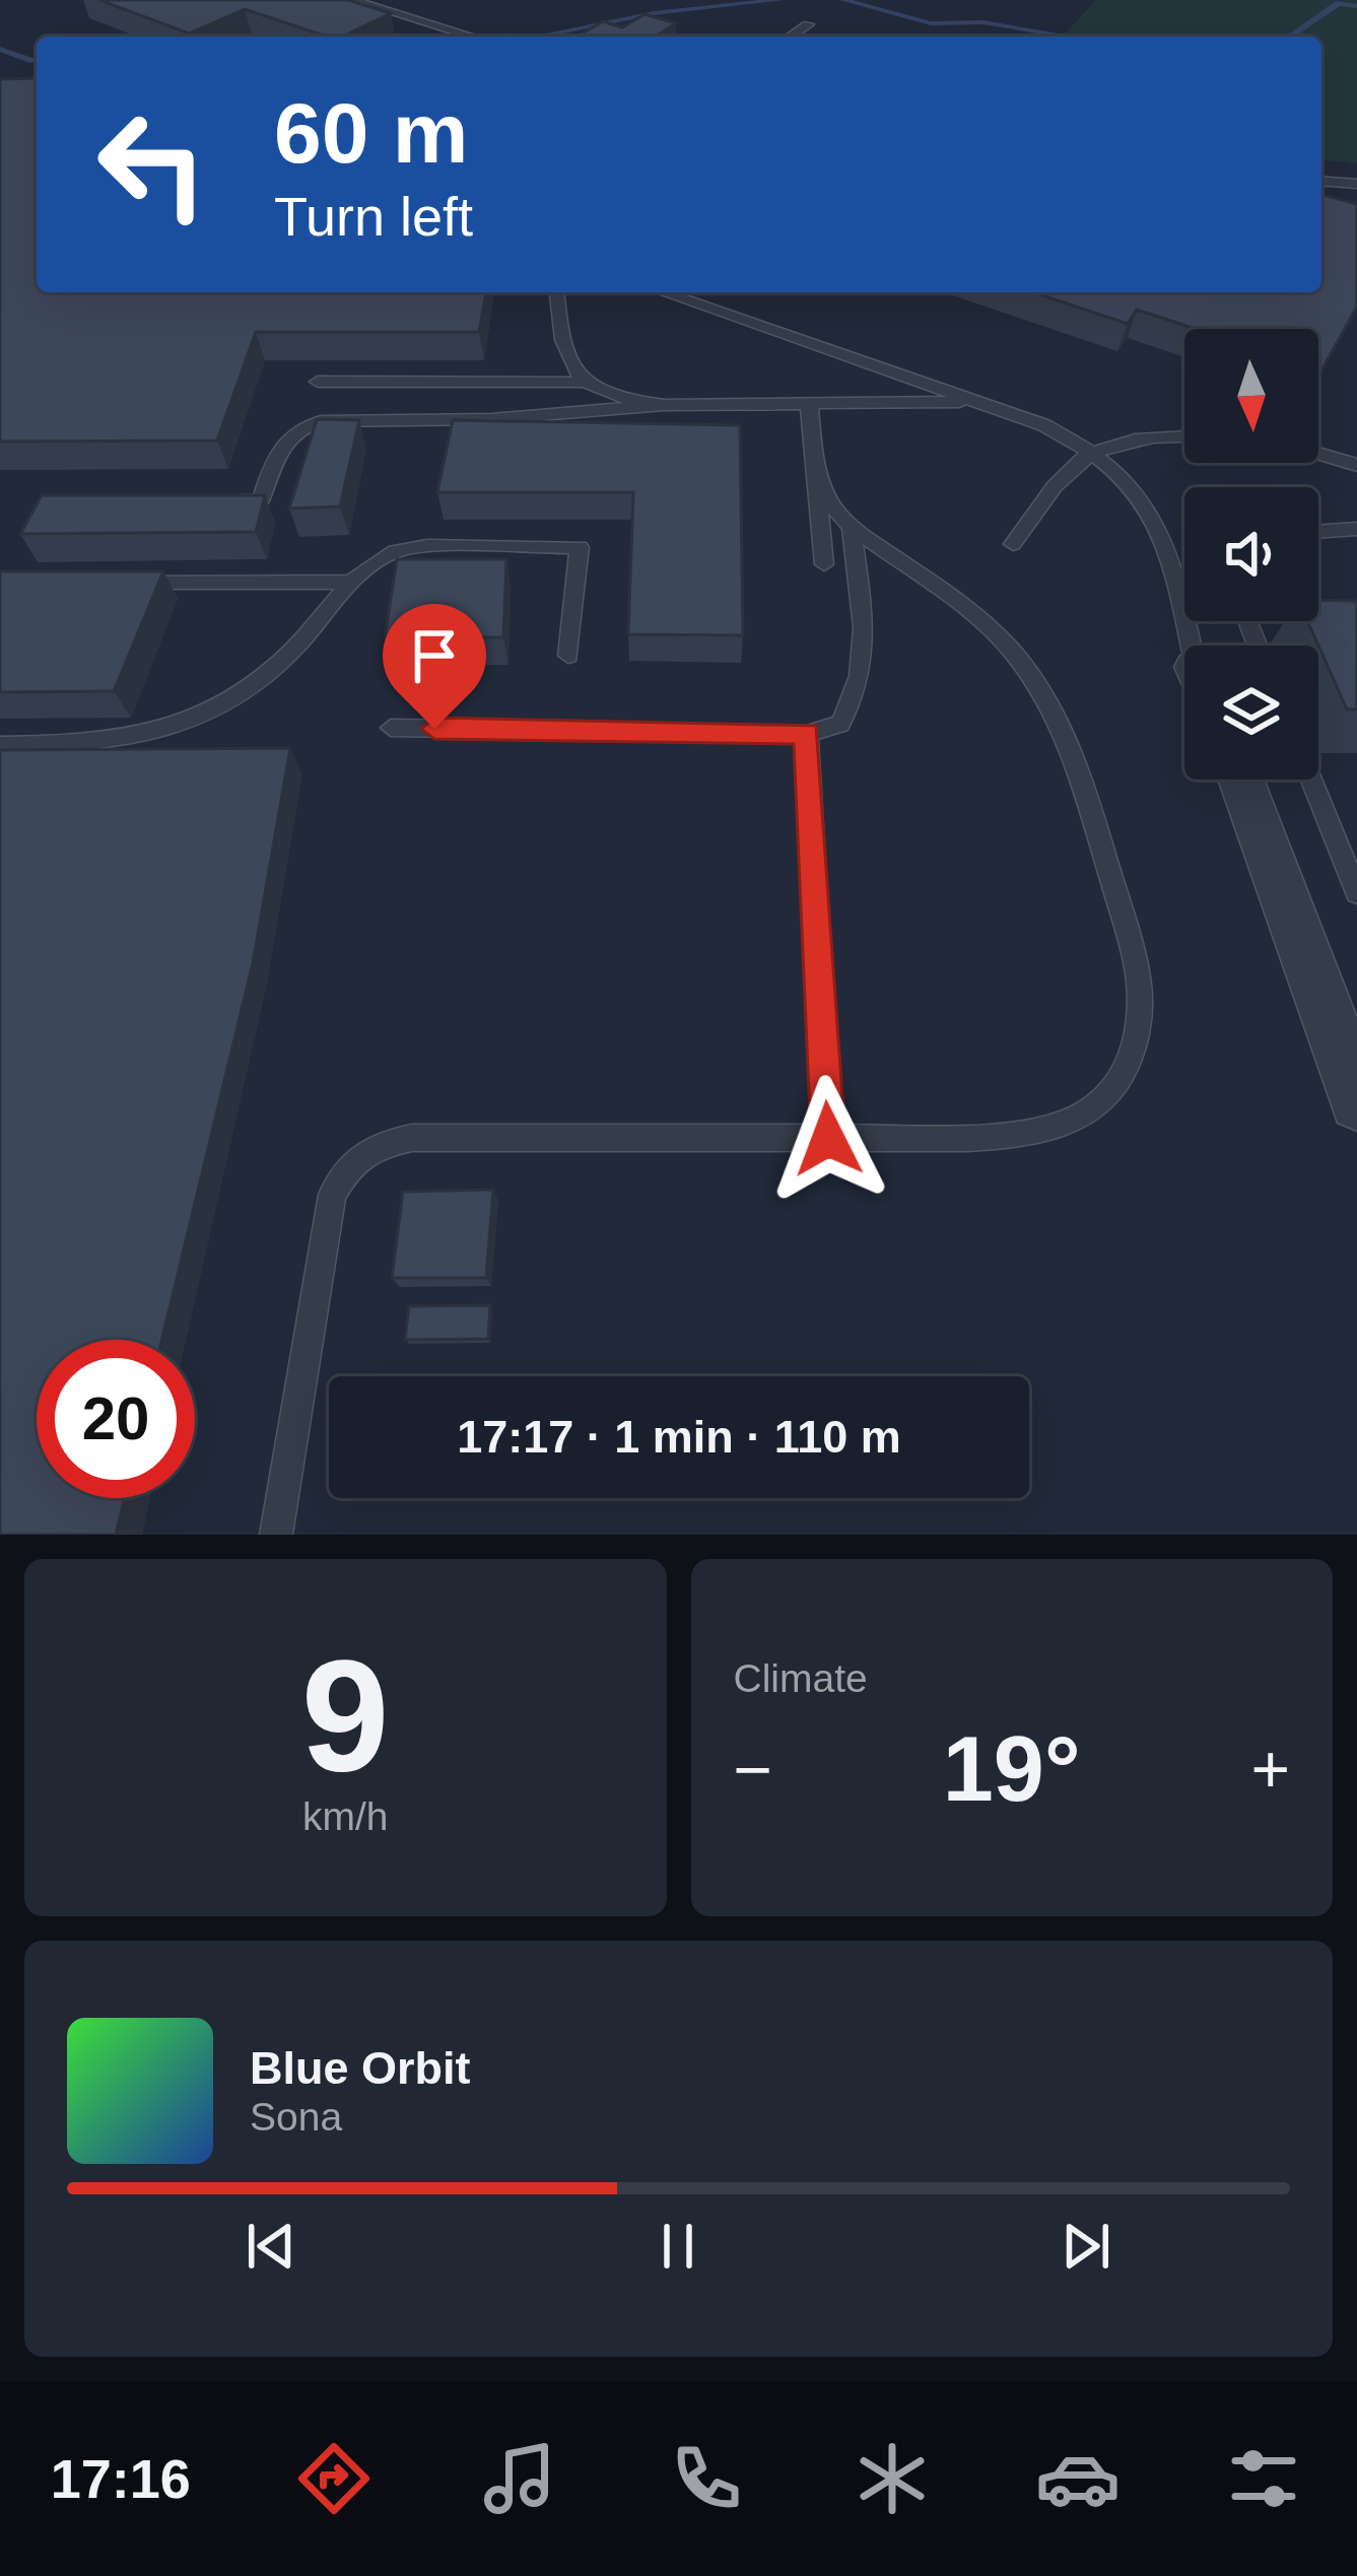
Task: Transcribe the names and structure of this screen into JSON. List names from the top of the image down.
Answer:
{
  "north": "bottom",
  "page": {
    "turn": ["60 m", "Turn left"],
    "limit": "20",
    "trip": "17:17 · 1 min · 110 m",
    "tile": [
      ["9", "km/h"],
      "Climate"
    ],
    "heat": ["−", "19°", "+"],
    "song": ["Blue Orbit", "Sona"],
    "tabs": "17:16"
  }
}
